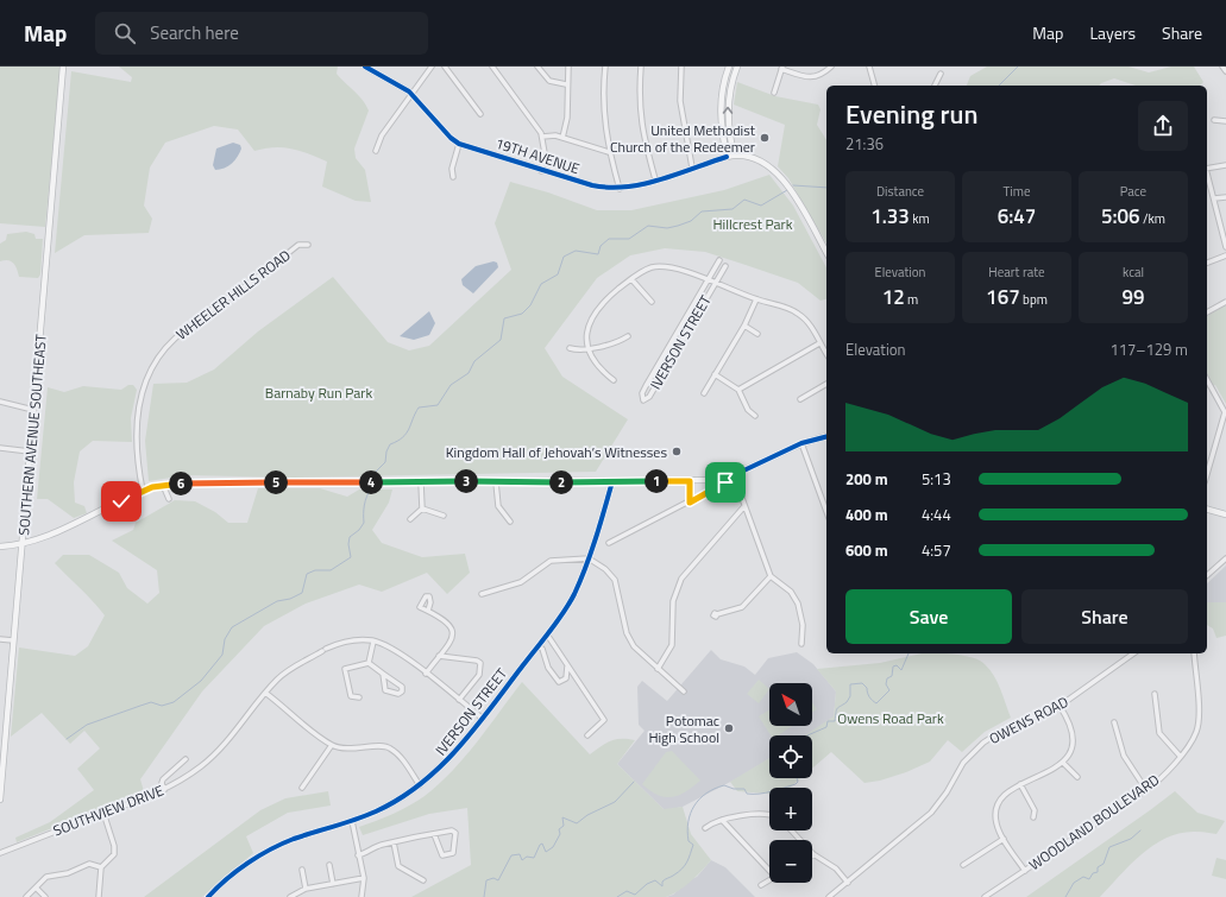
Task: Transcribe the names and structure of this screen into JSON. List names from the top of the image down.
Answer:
{
  "streets": {
    "main road": ["SOUTHERN AVENUE SOUTHEAST"],
    "street": [
      "19TH AVENUE",
      "WHEELER HILLS ROAD",
      "IVERSON STREET",
      "OWENS ROAD",
      "SOUTHVIEW DRIVE",
      "WOODLAND BOULEVARD"
    ]
  },
  "crossings": [
    ["IVERSON STREET", "SOUTHVIEW DRIVE"]
  ],
  "parks": ["Hillcrest Park", "Barnaby Run Park", "Owens Road Park"],
  "places": ["United Methodist Church of the Redeemer", "Kingdom Hall of Jehovah’s Witnesses", "Potomac High School"],
  "north": "top left",
  "page": {
    "header": "Map",
    "search": "Search here",
    "nav": ["Map", "Layers", "Share"],
    "heading": ["Evening run", "21:36"],
    "stats": [
      ["Distance", "1.33 km"],
      ["Time", "6:47"],
      ["Pace", "5:06 /km"],
      ["Elevation", "12 m"],
      ["Heart rate", "167 bpm"],
      ["kcal", "99"]
    ],
    "chart": ["Elevation", "117–129 m"],
    "list": [
      {
        "name": "200 m",
        "note": "5:13"
      },
      {
        "name": "400 m",
        "note": "4:44"
      },
      {
        "name": "600 m",
        "note": "4:57"
      }
    ],
    "pins": [
      "1",
      "3",
      "2",
      "4",
      "5",
      "6"
    ],
    "buttons": ["Save", "Share"],
    "map_buttons": ["+", "−"]
  }
}
